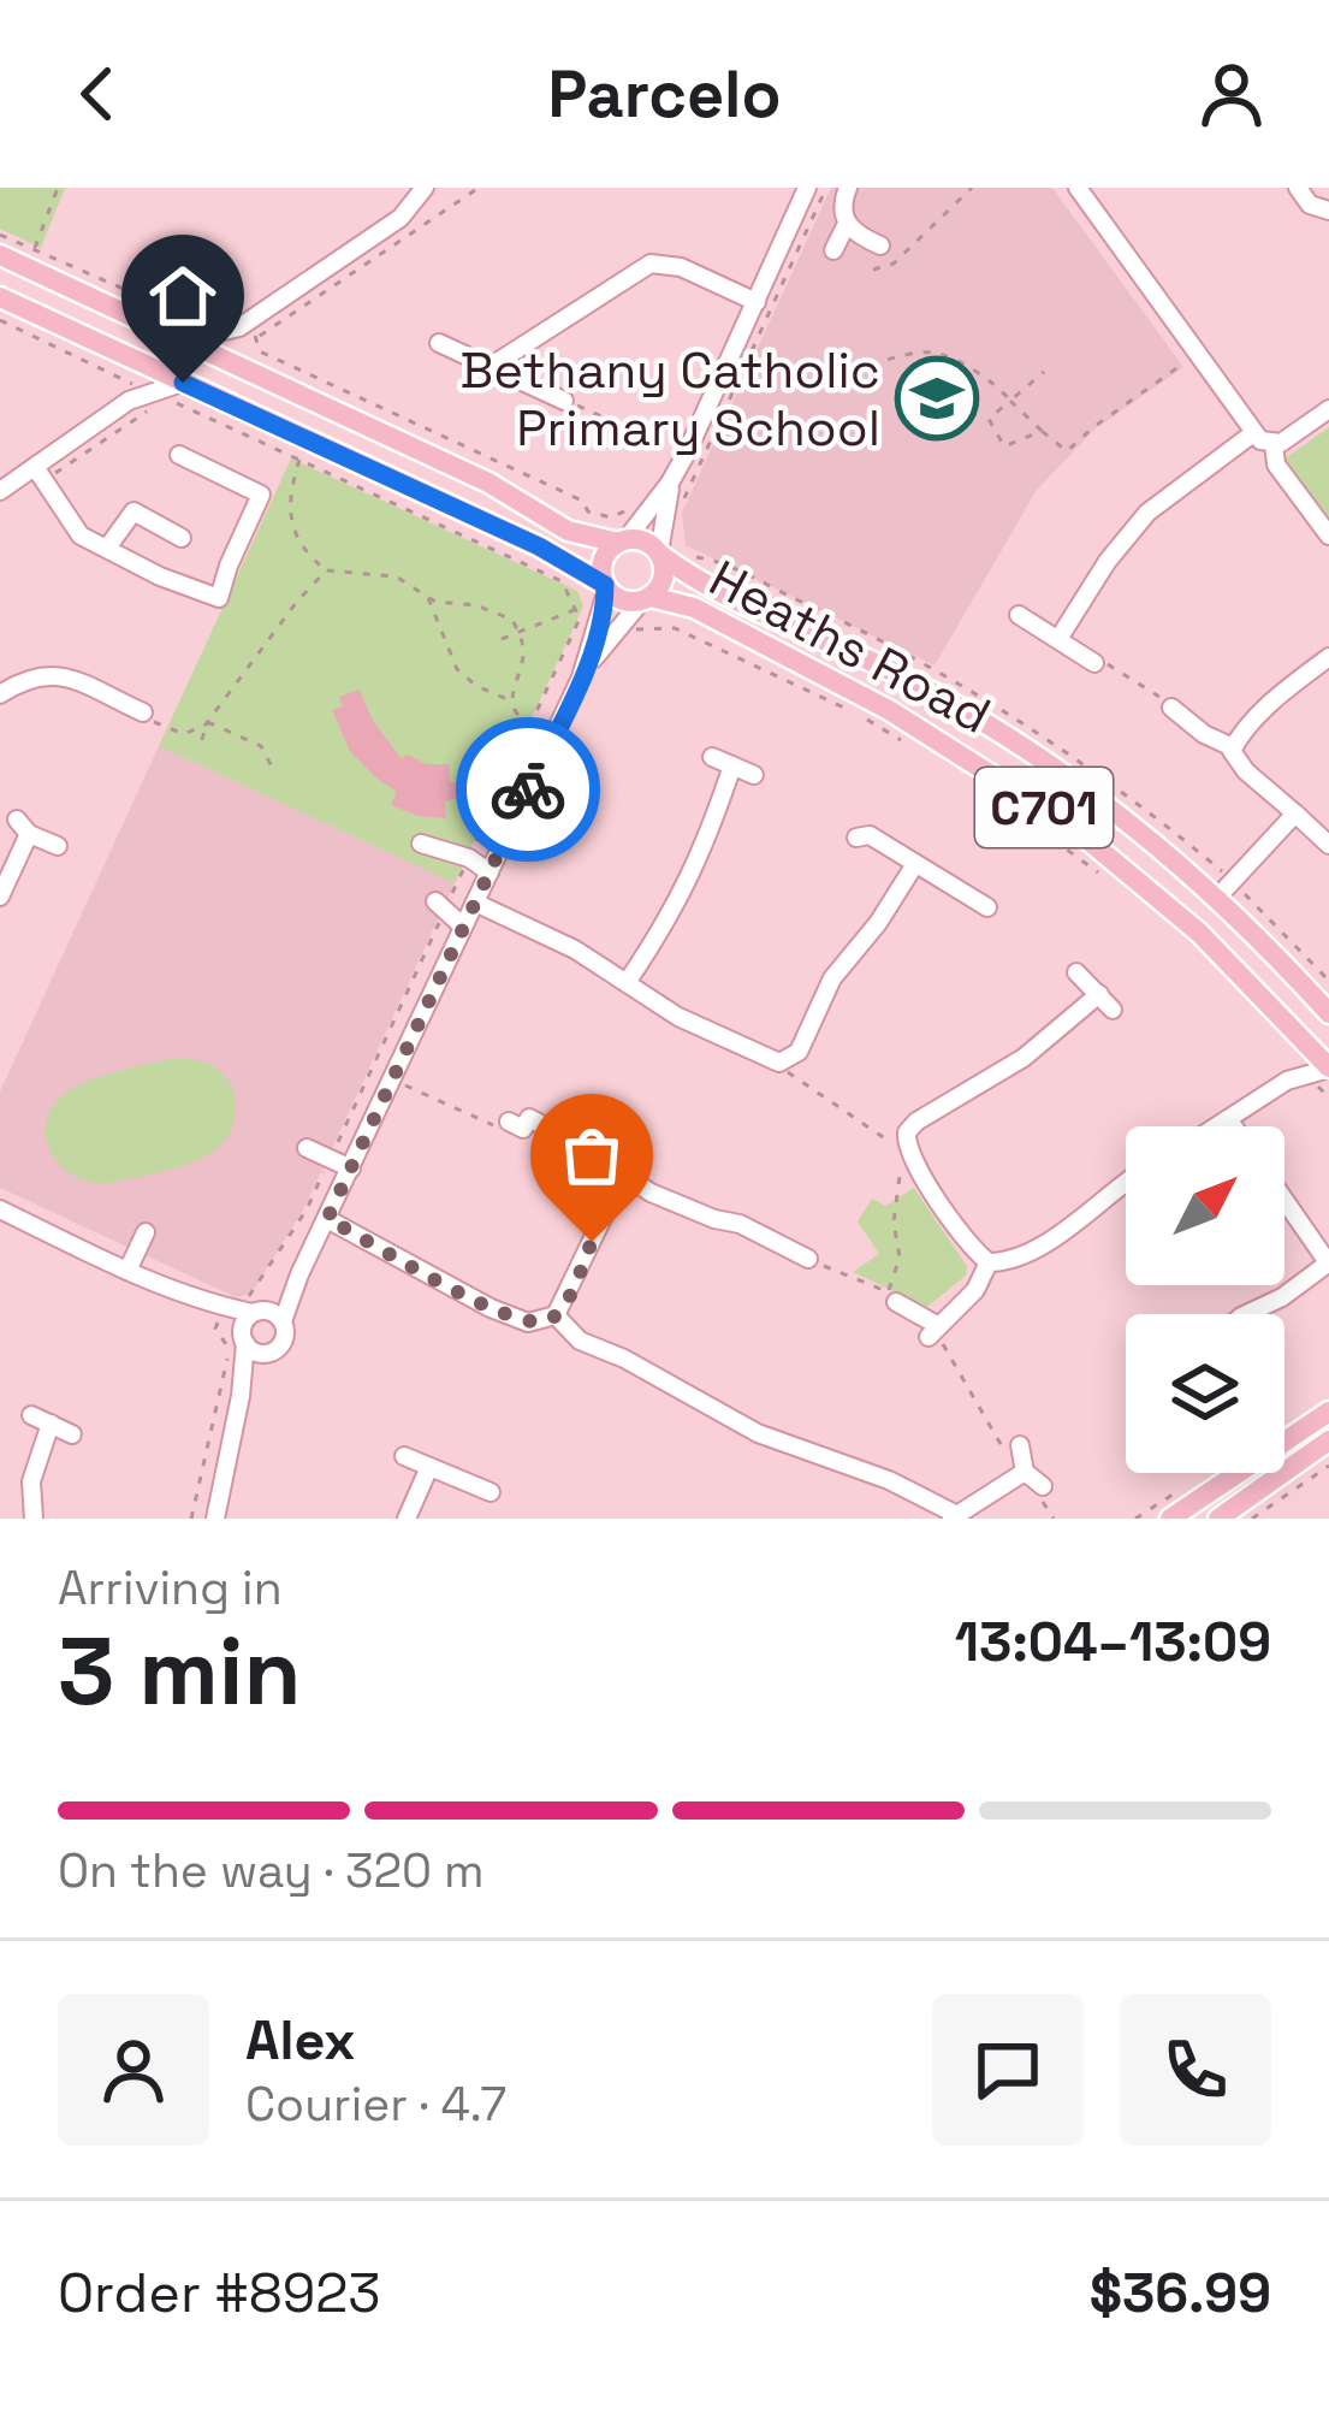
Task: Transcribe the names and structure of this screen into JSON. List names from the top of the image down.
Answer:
{
  "streets": {
    "main road": ["Heaths Road", "C701"]
  },
  "crossings": [
    ["Heaths Road", "C701"]
  ],
  "places": {
    "school or university": ["Bethany Catholic Primary School"]
  },
  "north": "top right",
  "page": {
    "header": "Parcelo",
    "heading": ["3 min", "Arriving in", "13:04–13:09"],
    "panel": [
      "Alex",
      "Courier · 4.7",
      "Order #8923",
      "$36.99"
    ],
    "bar": "On the way · 320 m"
  }
}
